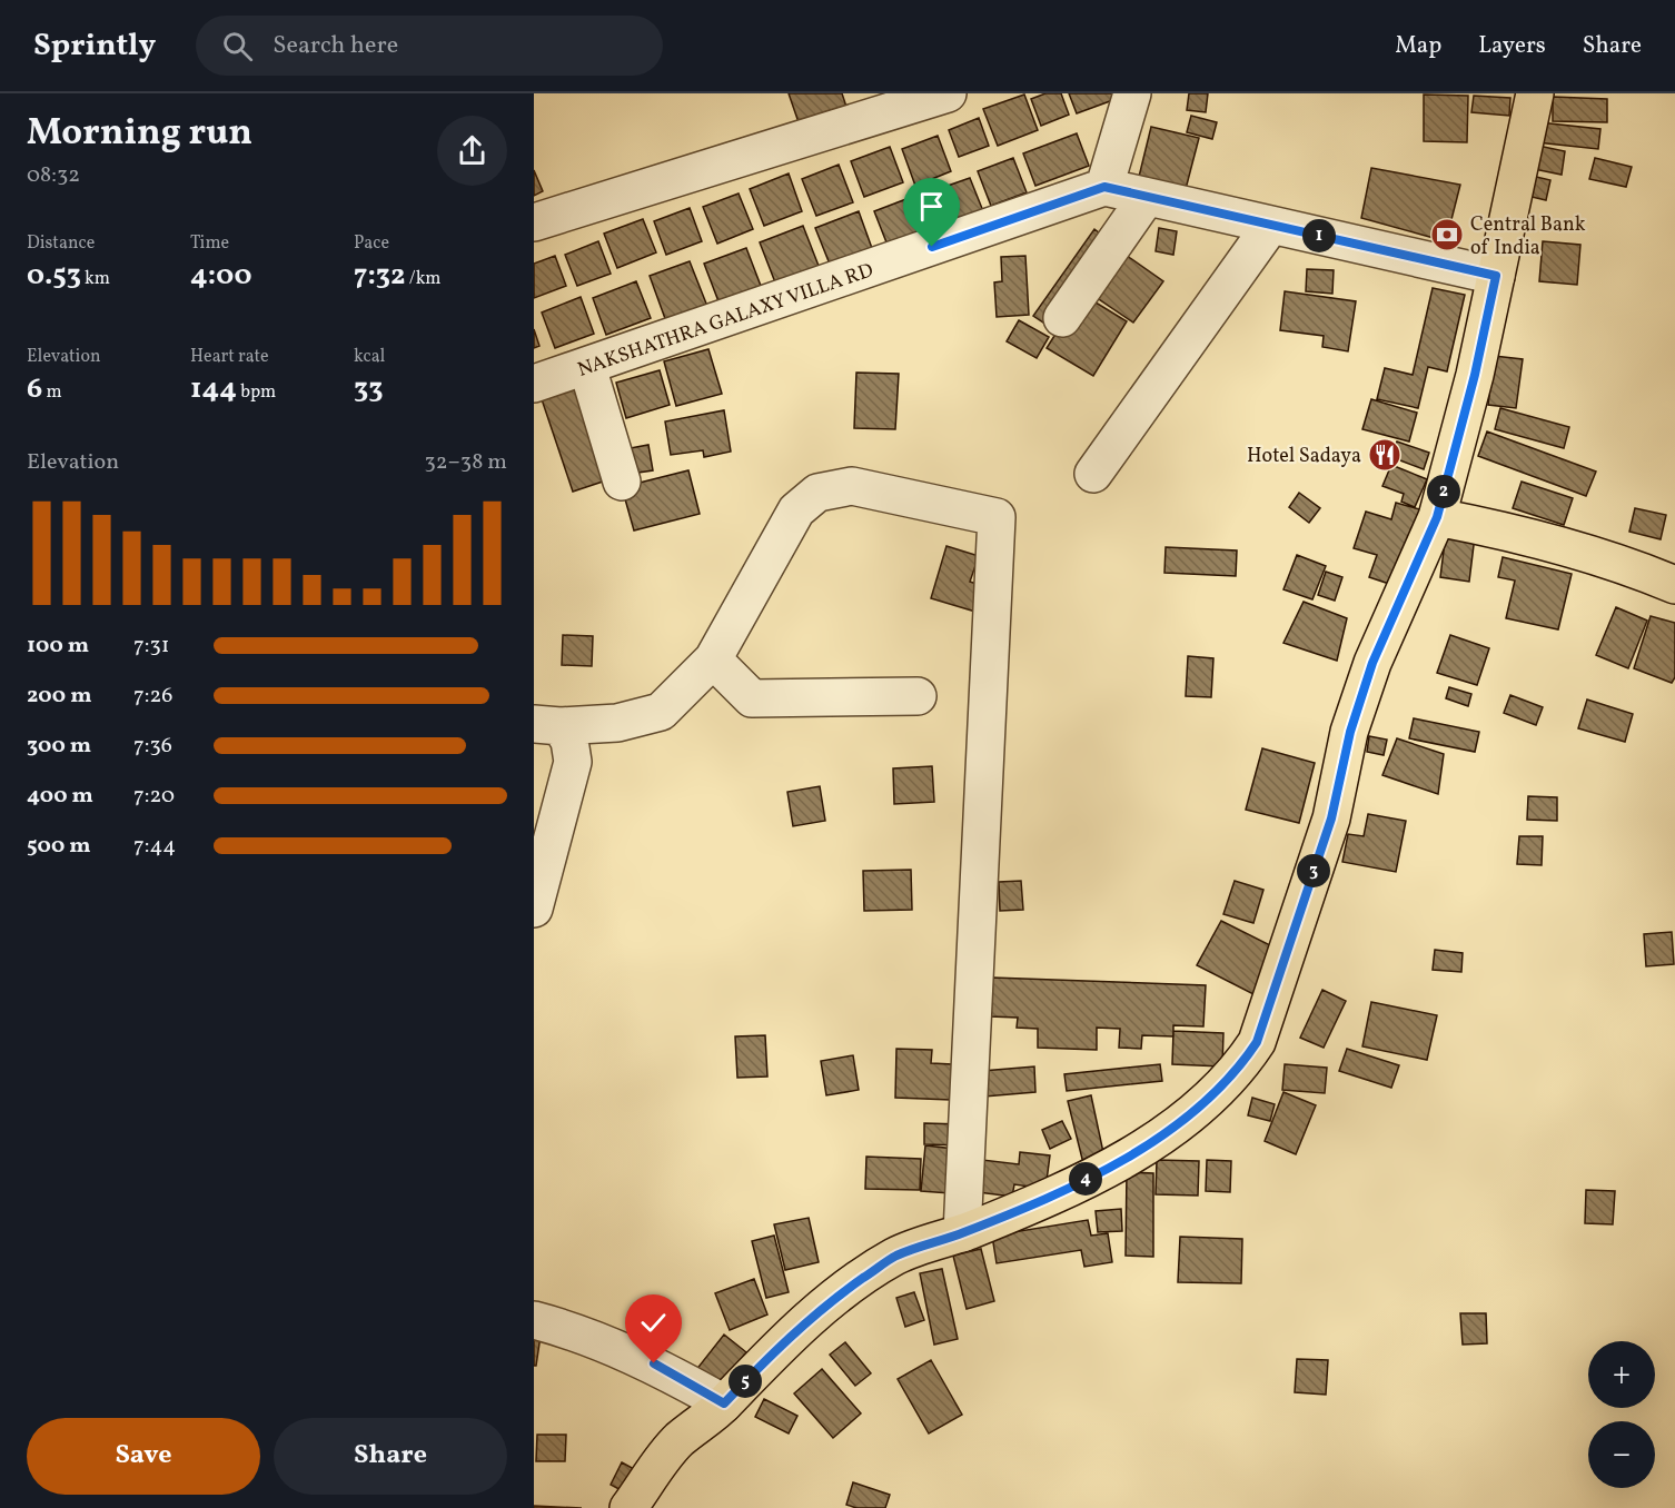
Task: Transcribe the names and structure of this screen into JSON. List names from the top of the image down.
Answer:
{
  "streets": {
    "street": ["NAKSHATHRA GALAXY VILLA RD"]
  },
  "places": {
    "bank": ["Central Bank of India"],
    "restaurant": ["Hotel Sadaya"]
  },
  "page": {
    "header": "Sprintly",
    "search": "Search here",
    "nav": ["Map", "Layers", "Share"],
    "heading": ["Morning run", "08:32"],
    "stats": [
      ["Distance", "0.53 km"],
      ["Time", "4:00"],
      ["Pace", "7:32 /km"],
      ["Elevation", "6 m"],
      ["Heart rate", "144 bpm"],
      ["kcal", "33"]
    ],
    "pins": [
      "1",
      "2",
      "3",
      "4",
      "5"
    ],
    "chart": ["Elevation", "32–38 m"],
    "list": [
      {
        "name": "100 m",
        "note": "7:31"
      },
      {
        "name": "200 m",
        "note": "7:26"
      },
      {
        "name": "300 m",
        "note": "7:36"
      },
      {
        "name": "400 m",
        "note": "7:20"
      },
      {
        "name": "500 m",
        "note": "7:44"
      }
    ],
    "map_buttons": ["+", "−"],
    "buttons": ["Save", "Share"]
  }
}
